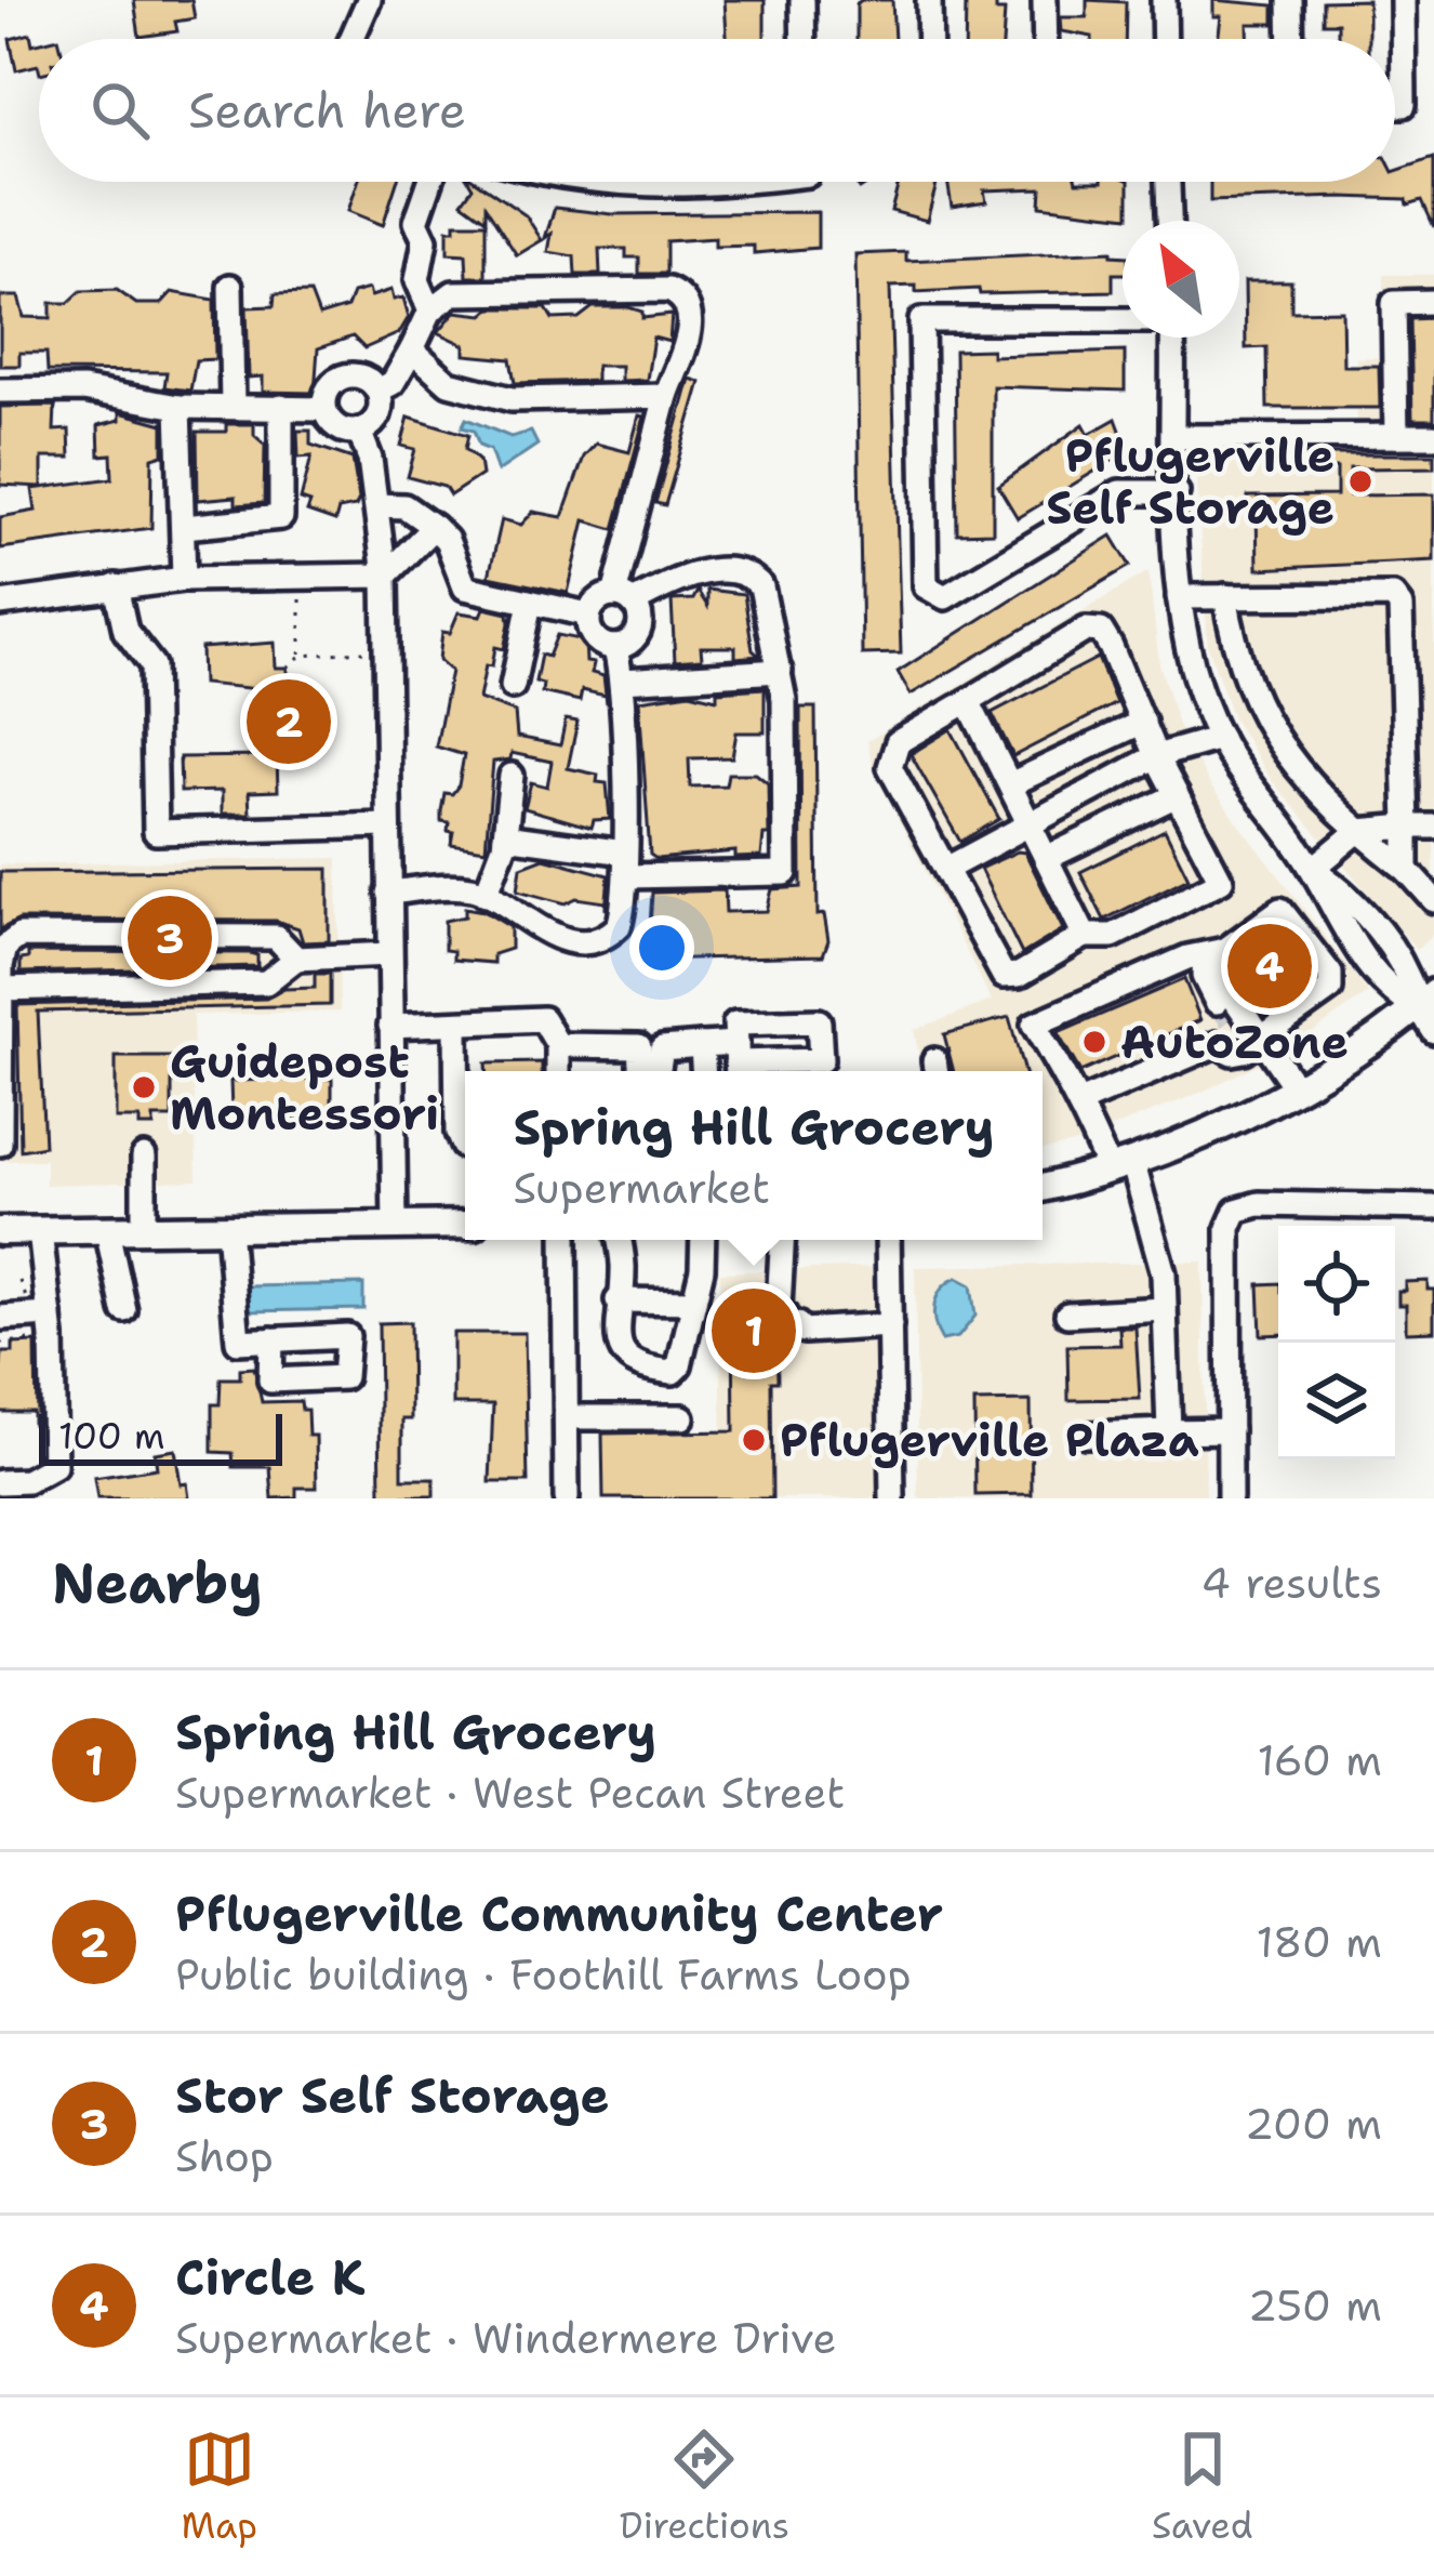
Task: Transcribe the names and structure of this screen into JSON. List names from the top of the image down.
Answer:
{
  "places": [
    "Pflugerville Self Storage",
    "AutoZone",
    "Guidepost Montessori",
    "Pflugerville Plaza"
  ],
  "scale_bar": "100 m",
  "north": "top left",
  "page": {
    "search": "Search here",
    "pins": [
      "2",
      "3",
      "4",
      "1"
    ],
    "popup": ["Spring Hill Grocery", "Supermarket"],
    "scale": "100 m",
    "heading": ["Nearby", "4 results"],
    "list": [
      {
        "mark": "1",
        "name": "Spring Hill Grocery",
        "note": "Supermarket · West Pecan Street",
        "value": "160 m"
      },
      {
        "mark": "2",
        "name": "Pflugerville Community Center",
        "note": "Public building · Foothill Farms Loop",
        "value": "180 m"
      },
      {
        "mark": "3",
        "name": "Stor Self Storage",
        "note": "Shop",
        "value": "200 m"
      },
      {
        "mark": "4",
        "name": "Circle K",
        "note": "Supermarket · Windermere Drive",
        "value": "250 m"
      }
    ],
    "nav": ["Map", "Directions", "Saved"]
  }
}
